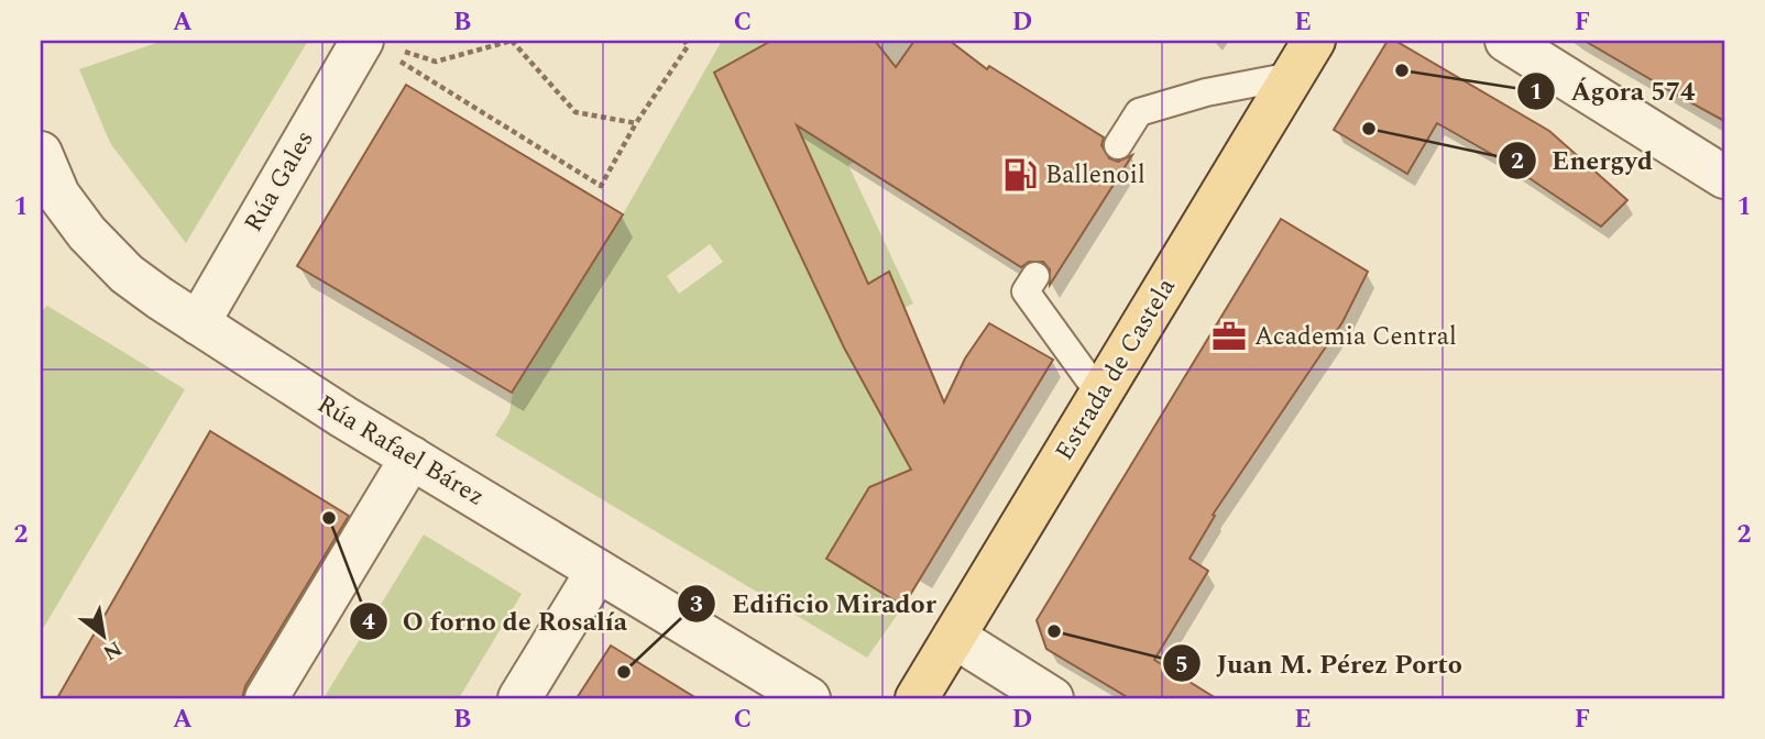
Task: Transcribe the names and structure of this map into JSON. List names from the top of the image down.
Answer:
{
  "streets": {
    "main road": ["Estrada de Castela"],
    "street": ["Rúa Gales", "Rúa Rafael Bárez"]
  },
  "crossings": [
    ["Rúa Gales", "Rúa Rafael Bárez"]
  ],
  "places": {
    "other": [
      "Ágora 574",
      "Energyd",
      "O forno de Rosalía",
      "Juan M. Pérez Porto",
      "Edificio Mirador"
    ],
    "fuel station": ["Ballenoil"],
    "office": ["Academia Central"]
  },
  "north": "bottom right",
  "grid": {
    "columns": [
      "A",
      "B",
      "C",
      "D",
      "E",
      "F"
    ],
    "rows": ["1", "2"]
  }
}
